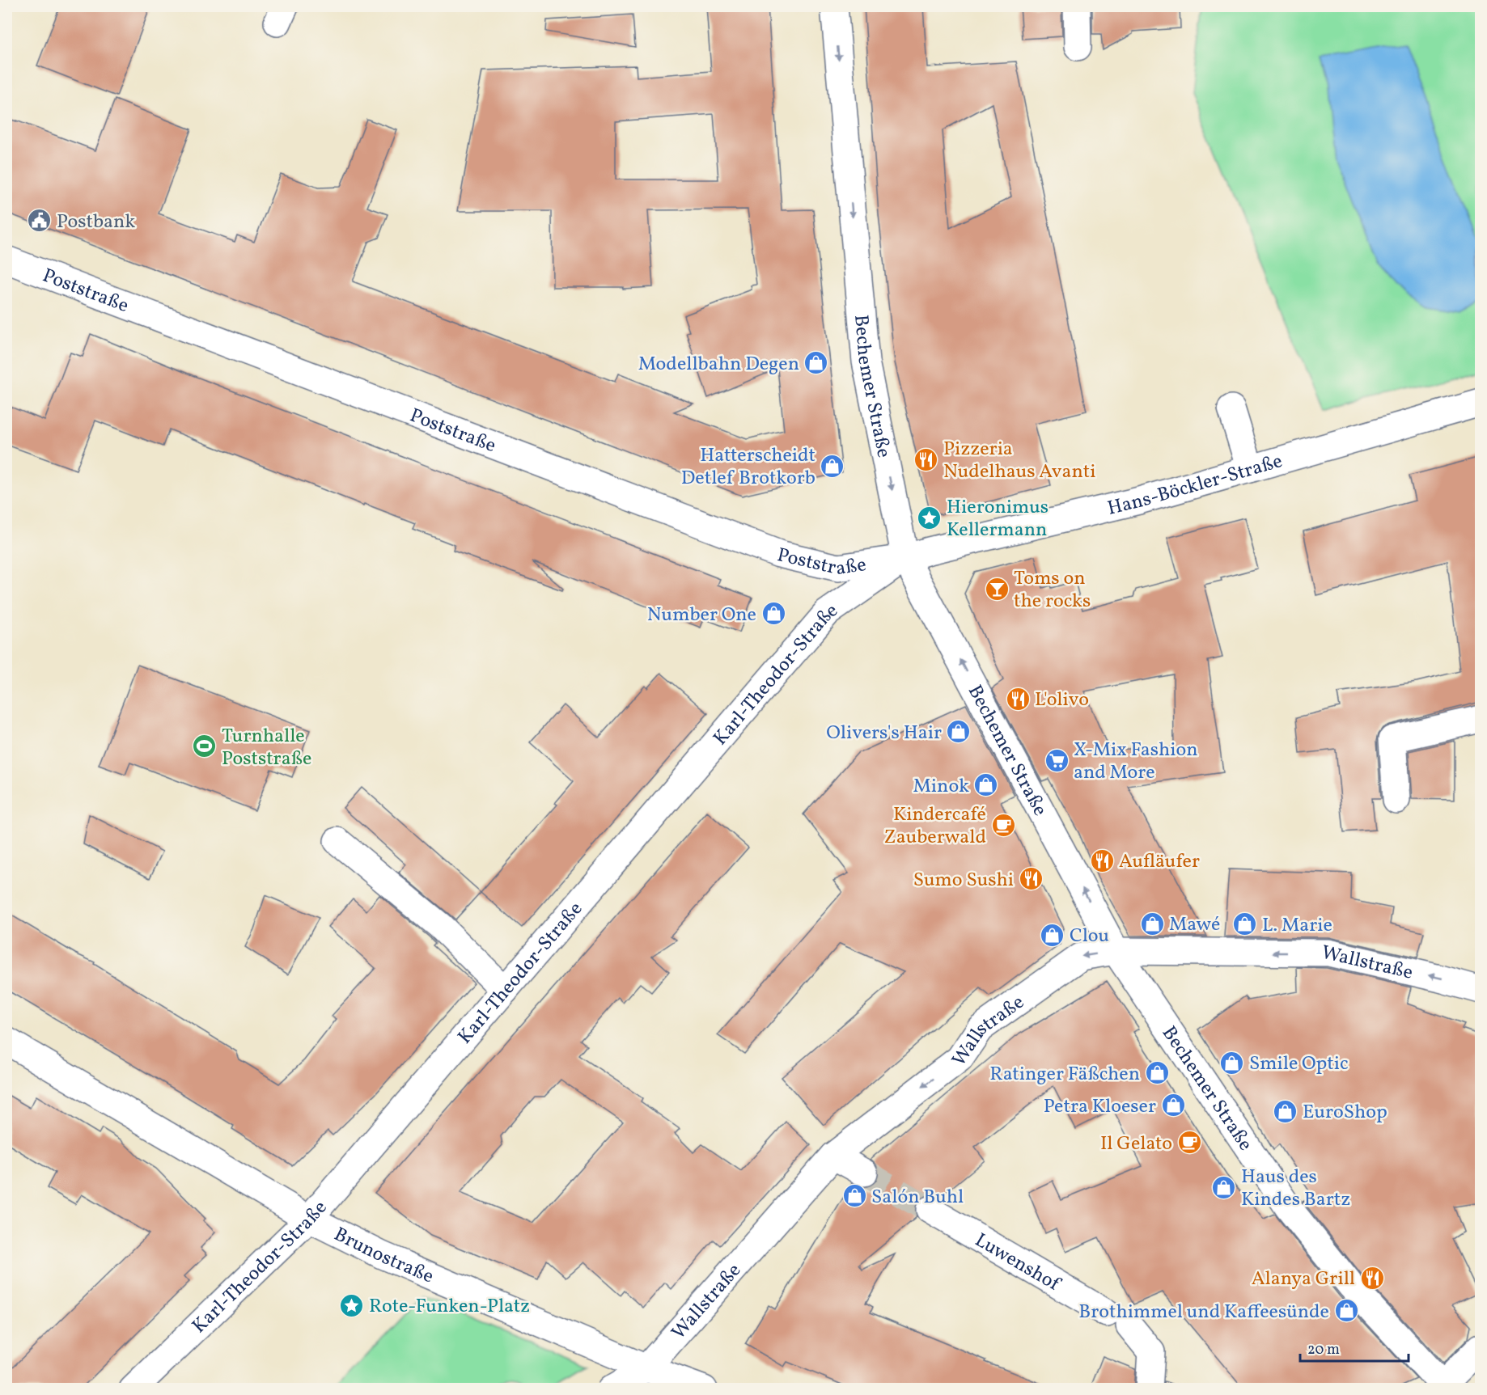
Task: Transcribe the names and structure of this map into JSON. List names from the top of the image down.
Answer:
{
  "streets": {
    "street": [
      "Poststraße",
      "Bechemer Straße",
      "Hans-Böckler-Straße",
      "Karl-Theodor-Straße",
      "Wallstraße",
      "Brunostraße",
      "Luwenshof"
    ]
  },
  "crossings": [
    ["Poststraße", "Bechemer Straße"],
    ["Poststraße", "Hans-Böckler-Straße"],
    ["Poststraße", "Karl-Theodor-Straße"],
    ["Bechemer Straße", "Hans-Böckler-Straße"],
    ["Bechemer Straße", "Karl-Theodor-Straße"],
    ["Bechemer Straße", "Wallstraße"],
    ["Hans-Böckler-Straße", "Karl-Theodor-Straße"],
    ["Karl-Theodor-Straße", "Brunostraße"],
    ["Wallstraße", "Brunostraße"]
  ],
  "one_way": ["Wallstraße"],
  "places": {
    "public building": ["Postbank"],
    "shop": [
      "Modellbahn Degen",
      "Hatterscheidt Detlef Brotkorb",
      "Number One",
      "Olivers's Hair",
      "Minok",
      "Mawé",
      "L. Marie",
      "Clou",
      "Smile Optic",
      "Ratinger Fäßchen",
      "Petra Kloeser",
      "EuroShop",
      "Haus des Kindes Bartz",
      "Salón Buhl",
      "Brothimmel und Kaffeesünde"
    ],
    "restaurant": [
      "Pizzeria Nudelhaus Avanti",
      "L'olivo",
      "Aufläufer",
      "Sumo Sushi",
      "Alanya Grill"
    ],
    "place": ["Hieronimus Kellermann", "Rote-Funken-Platz"],
    "bar": ["Toms on the rocks"],
    "sports": ["Turnhalle Poststraße"],
    "supermarket": ["X-Mix Fashion and More"],
    "cafe": ["Kindercafé Zauberwald", "Il Gelato"]
  },
  "scale_bar": "20 m"
}
